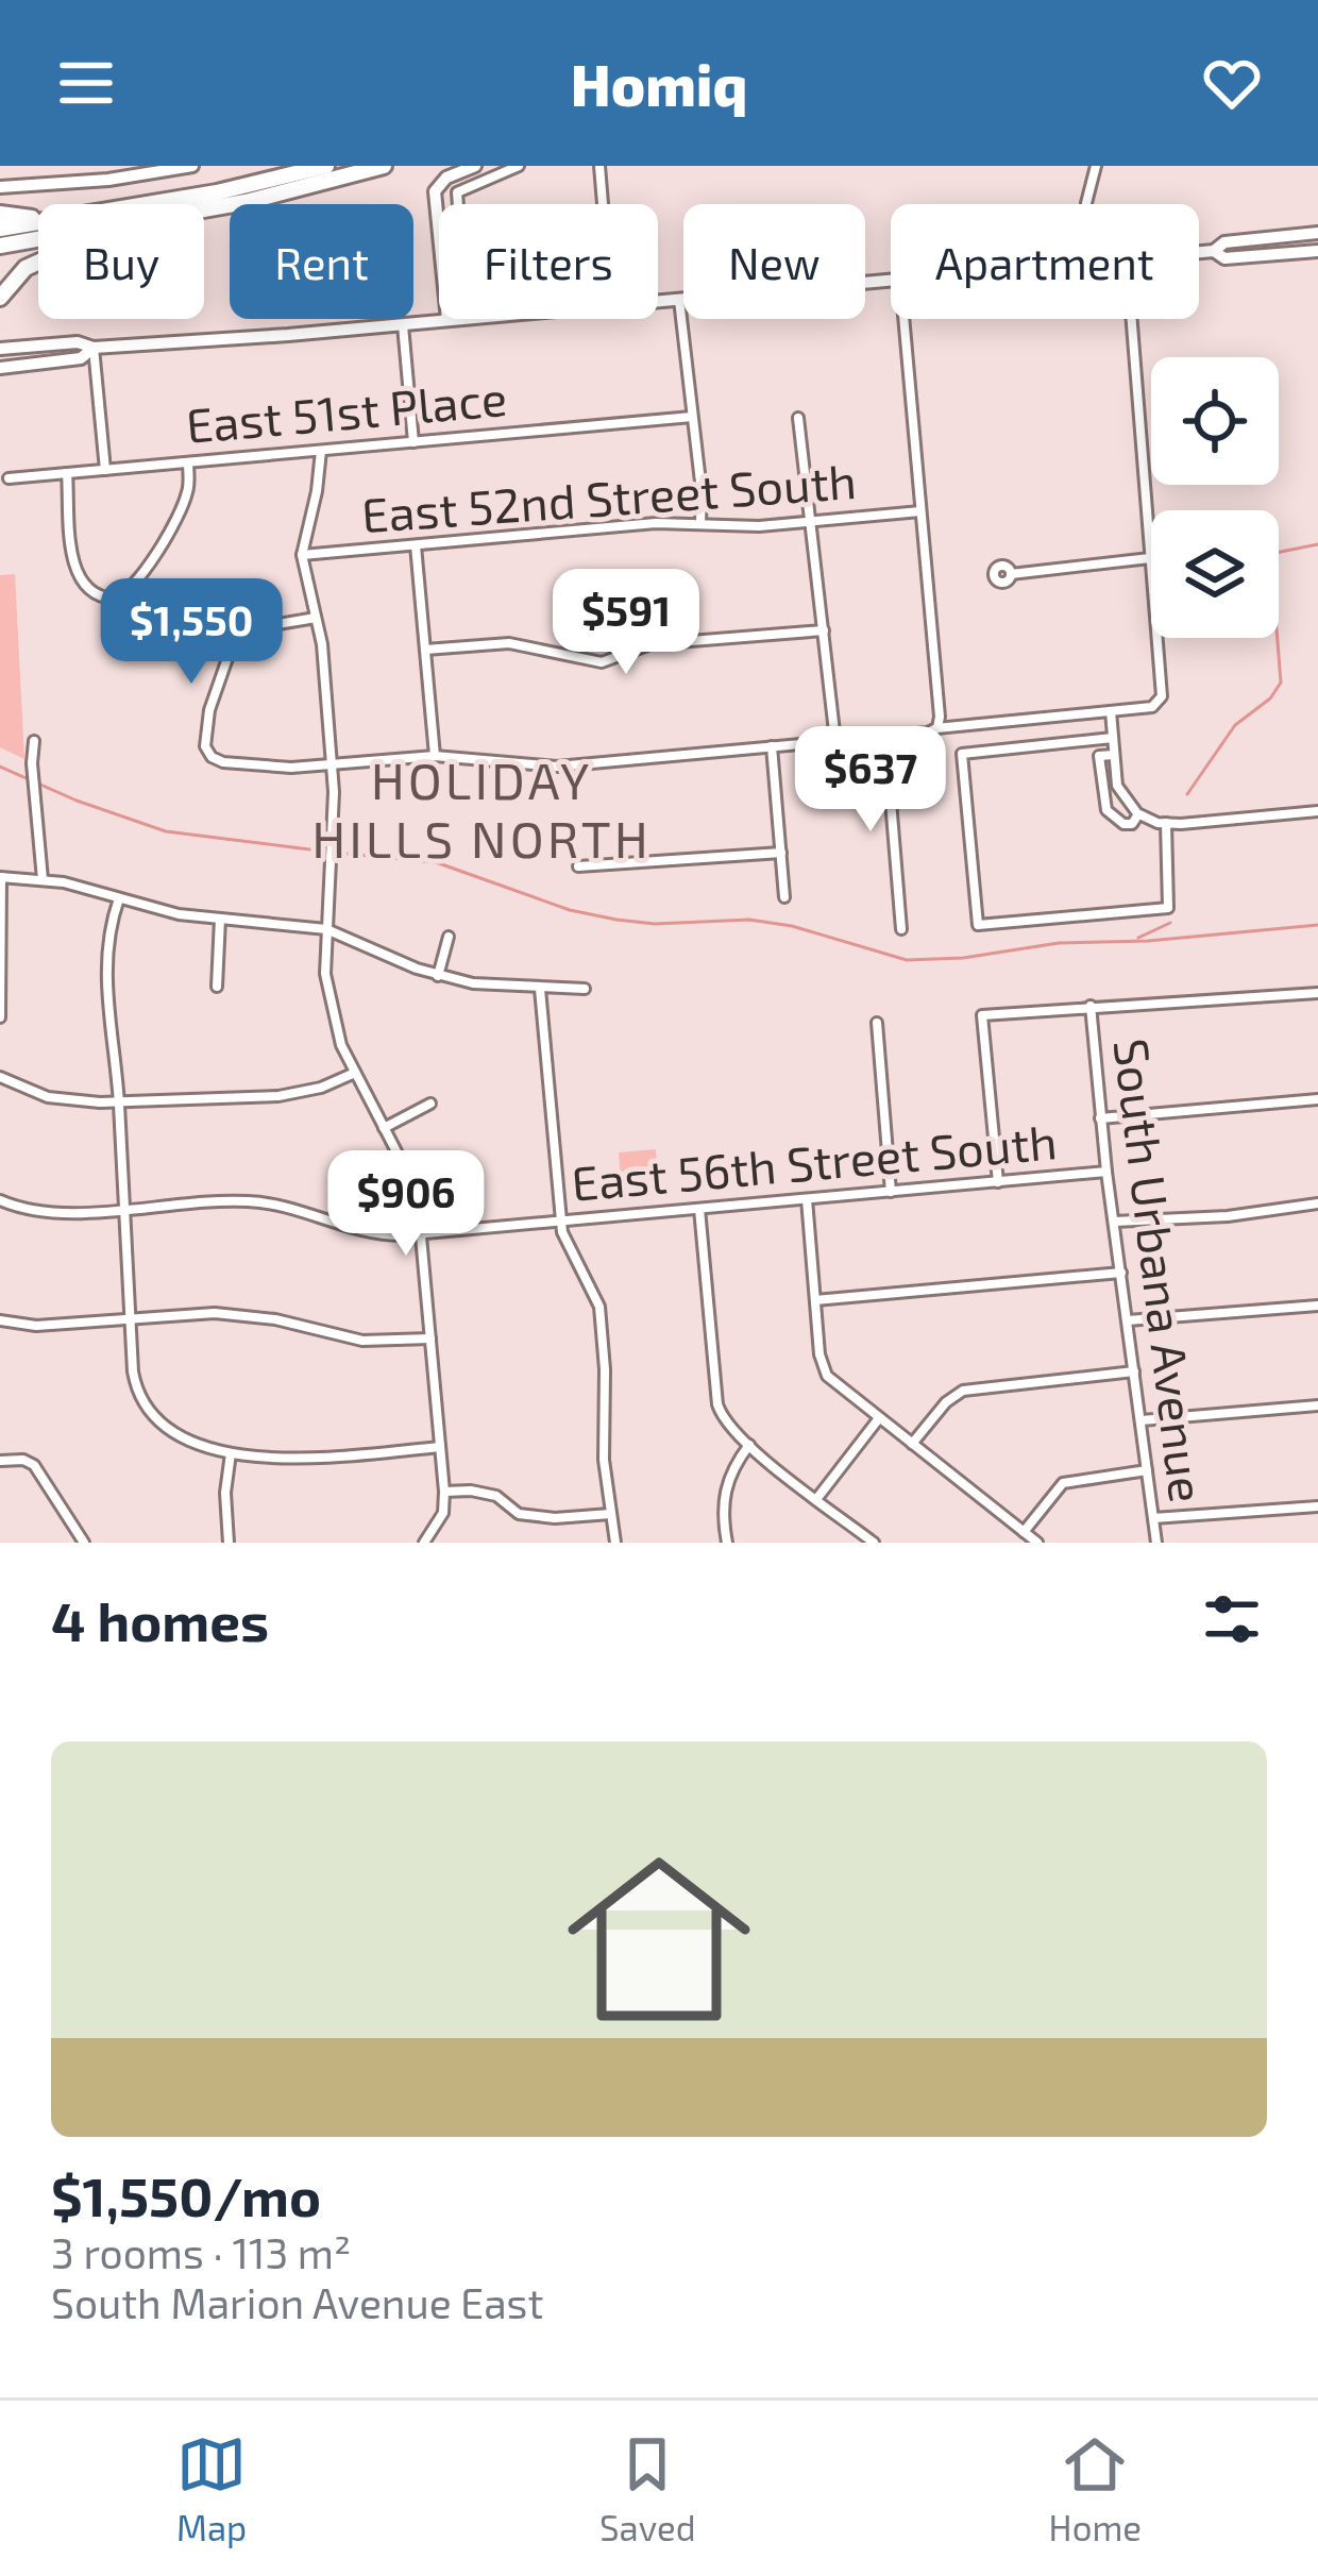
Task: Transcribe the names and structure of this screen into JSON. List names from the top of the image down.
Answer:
{
  "streets": {
    "street": [
      "East 51st Place",
      "East 52nd Street South",
      "East 56th Street South",
      "South Urbana Avenue"
    ]
  },
  "crossings": [
    ["East 56th Street South", "South Urbana Avenue"]
  ],
  "districts": ["HOLIDAY HILLS NORTH"],
  "page": {
    "header": "Homiq",
    "chip": [
      "Buy",
      "Rent",
      "Filters",
      "New",
      "Apartment"
    ],
    "price": [
      "$591",
      "$1,550",
      "$637",
      "$906"
    ],
    "heading": "4 homes",
    "list": [
      {
        "name": "$1,550/mo",
        "note": "3 rooms · 113 m² · South Marion Avenue East"
      }
    ],
    "tabs": ["Map", "Saved", "Home"]
  }
}
